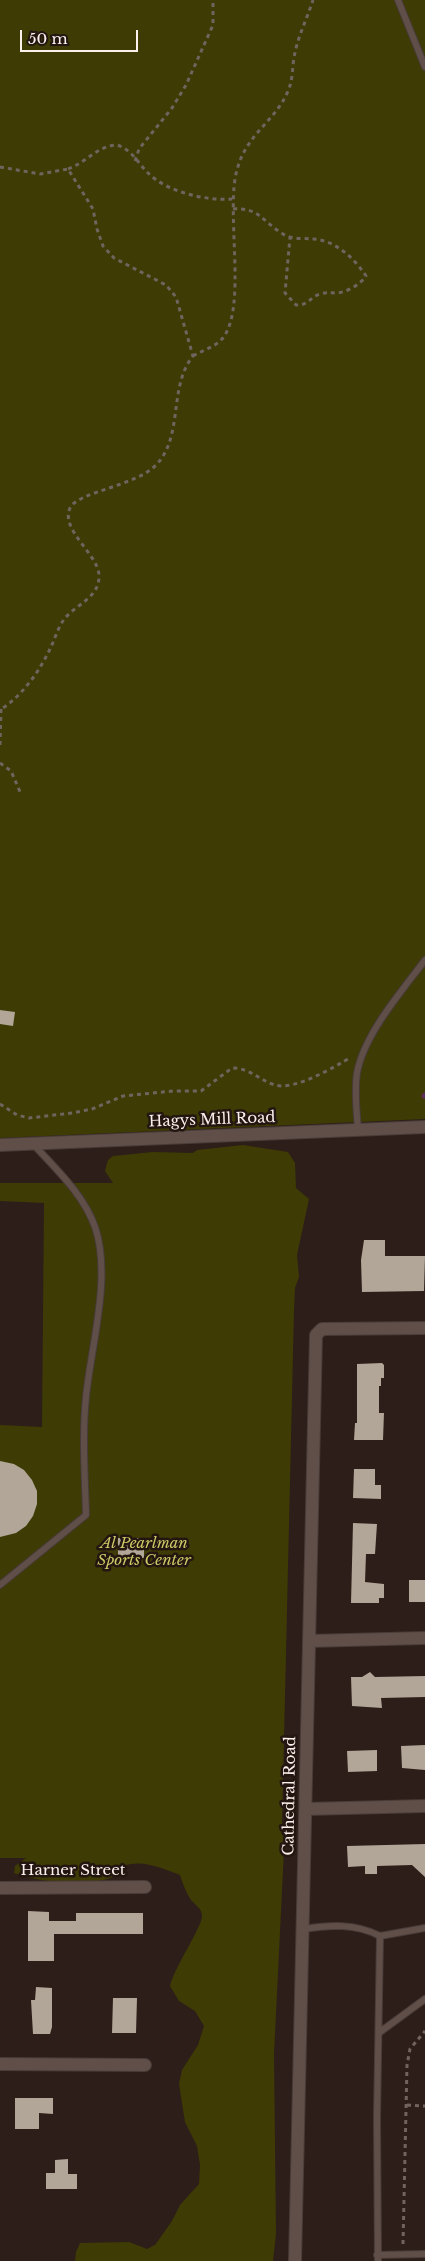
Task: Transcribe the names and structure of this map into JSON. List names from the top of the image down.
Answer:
{
  "streets": {
    "street": ["Hagys Mill Road", "Cathedral Road", "Harner Street"]
  },
  "parks": ["Al Pearlman Sports Center"],
  "scale_bar": "50 m"
}
